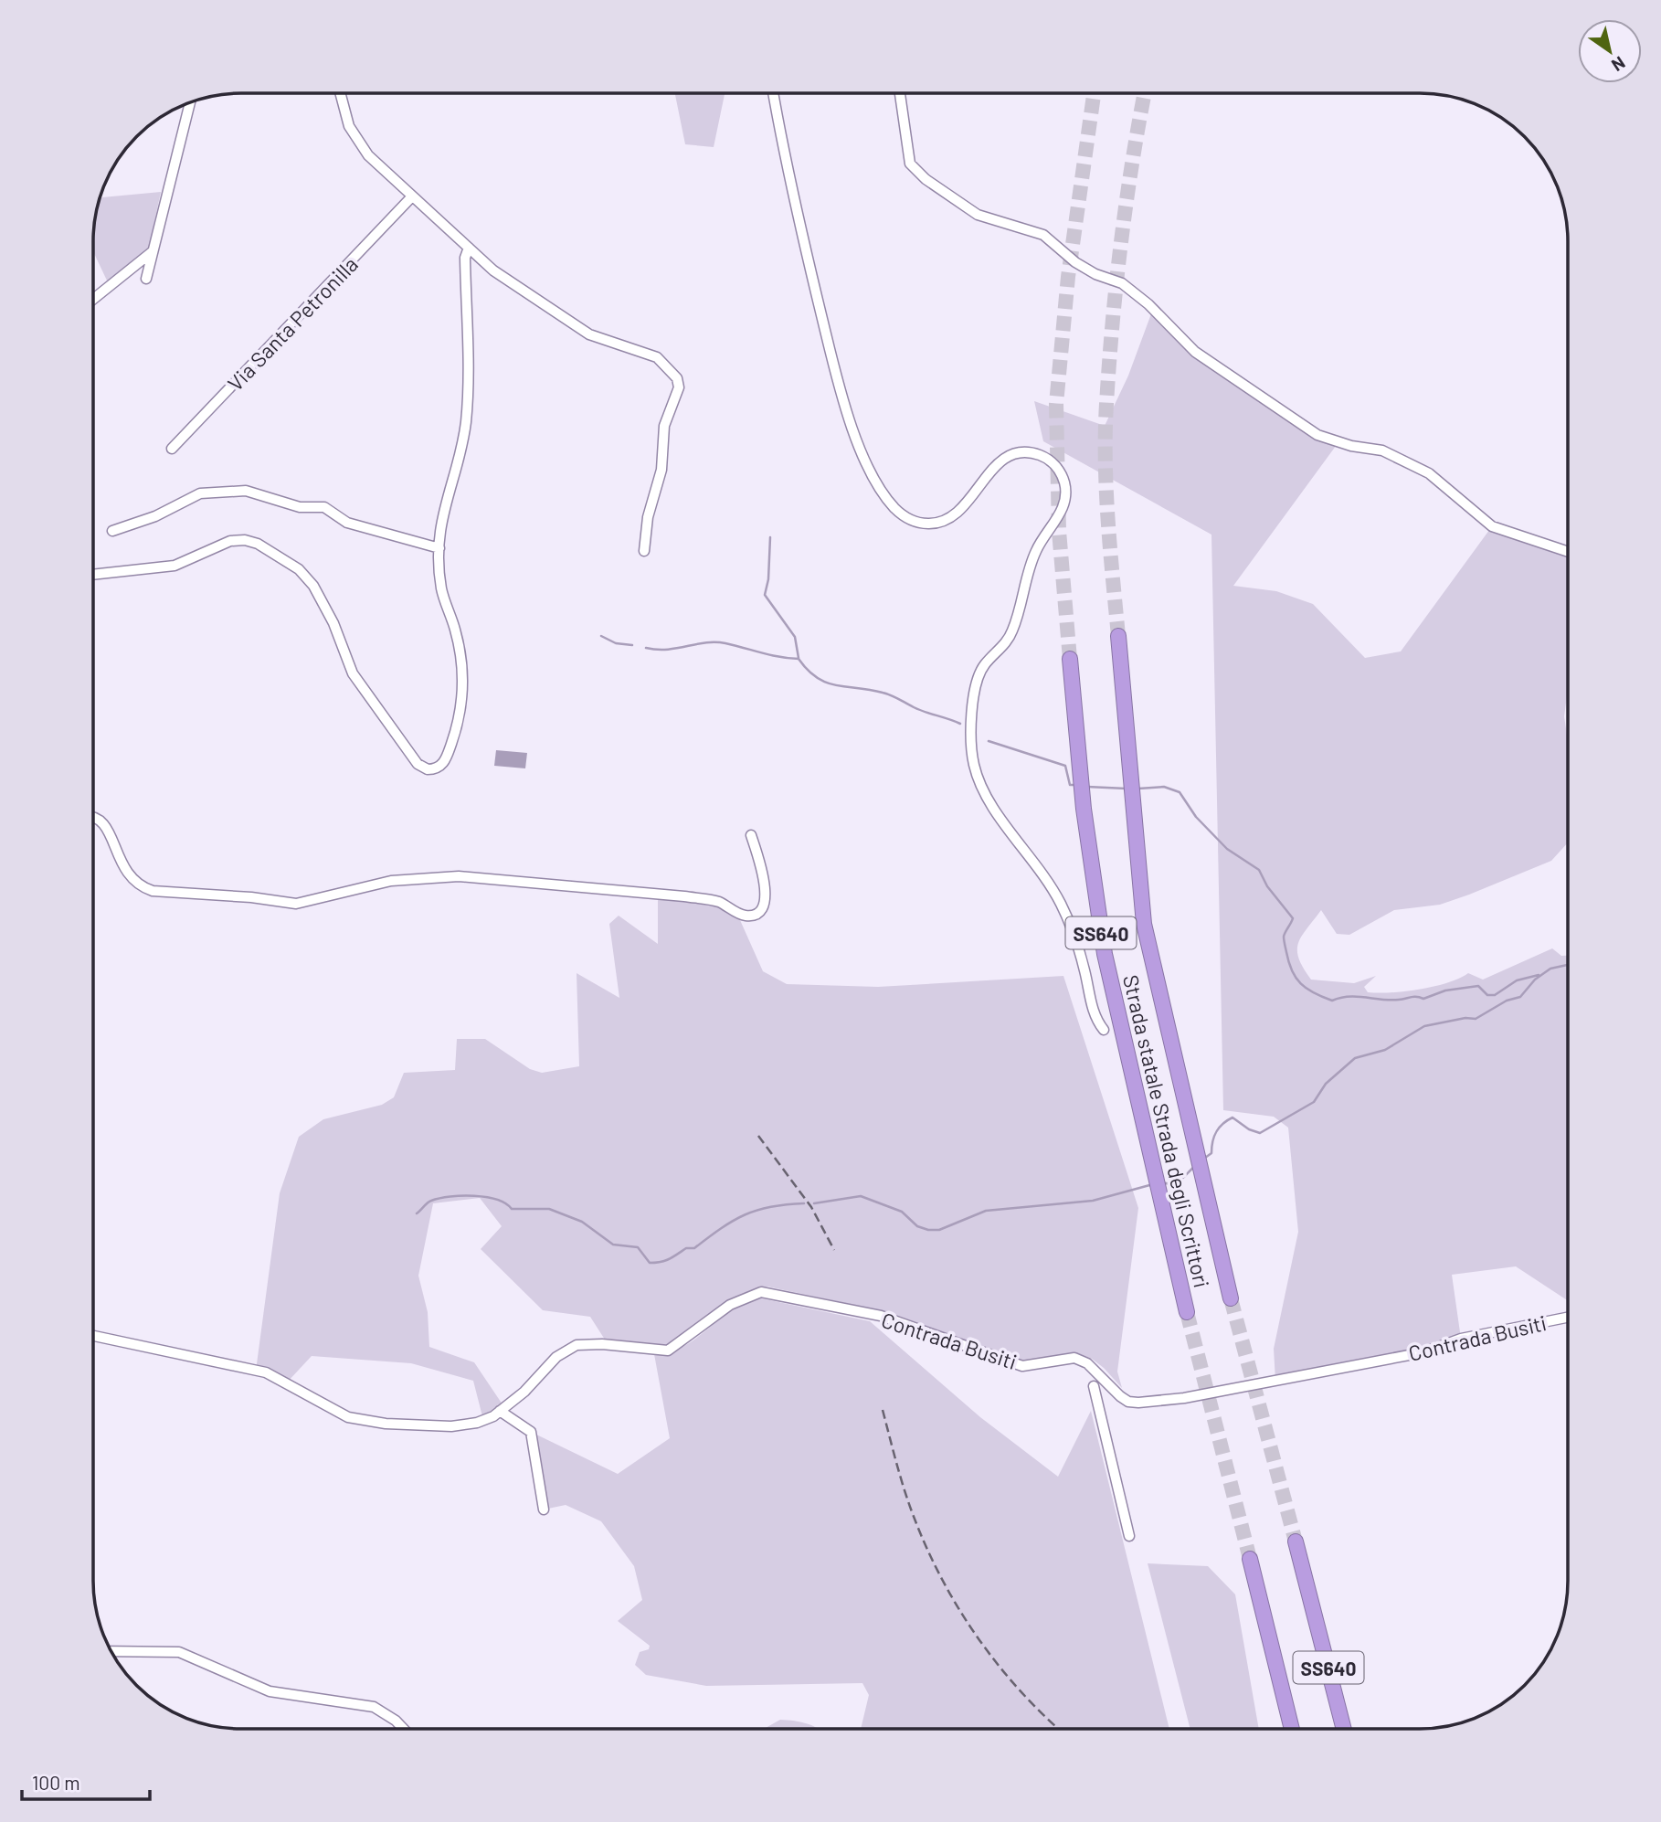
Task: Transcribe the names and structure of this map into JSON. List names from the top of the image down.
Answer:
{
  "streets": {
    "highway": ["SS640", "Strada statale Strada degli Scrittori"],
    "street": ["Via Santa Petronilla", "Contrada Busiti"]
  },
  "scale_bar": "100 m",
  "north": "bottom right"
}
